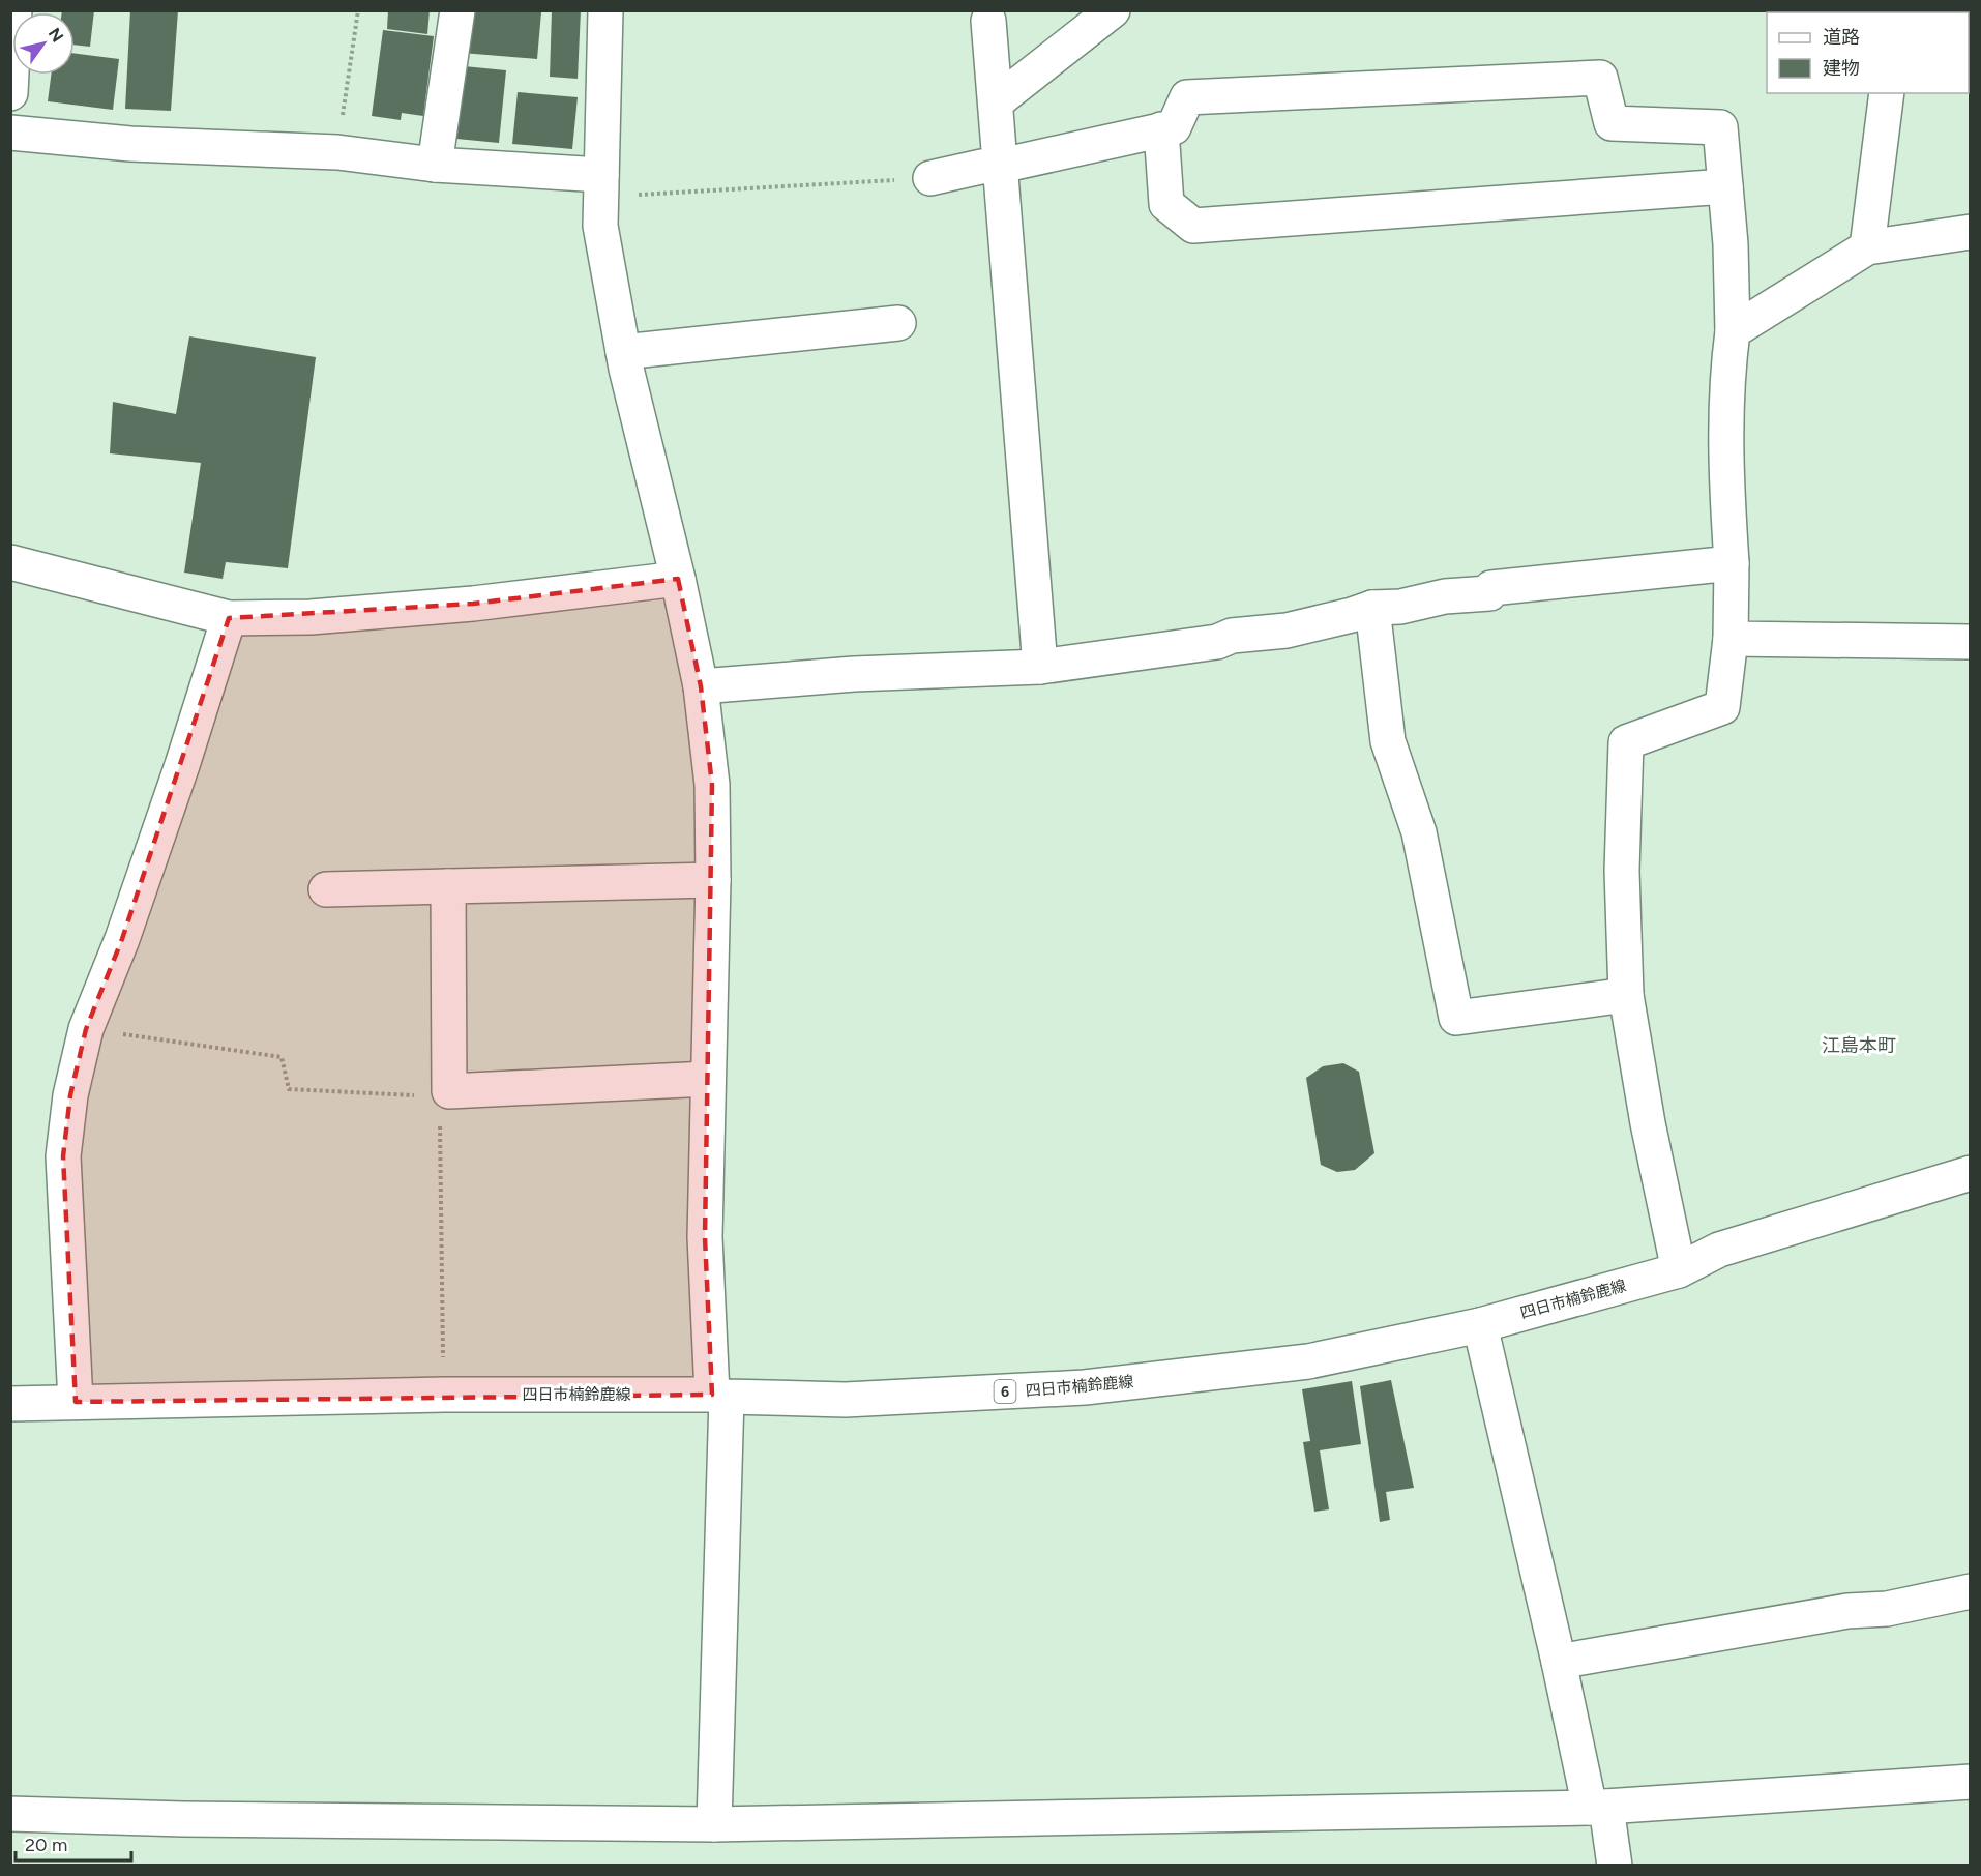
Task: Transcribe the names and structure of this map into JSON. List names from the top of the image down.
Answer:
{
  "streets": {
    "street": ["四日市楠鈴鹿線", "6"]
  },
  "districts": ["江島本町"],
  "legend": ["道路", "建物"],
  "scale_bar": "20 m",
  "north": "top right"
}
